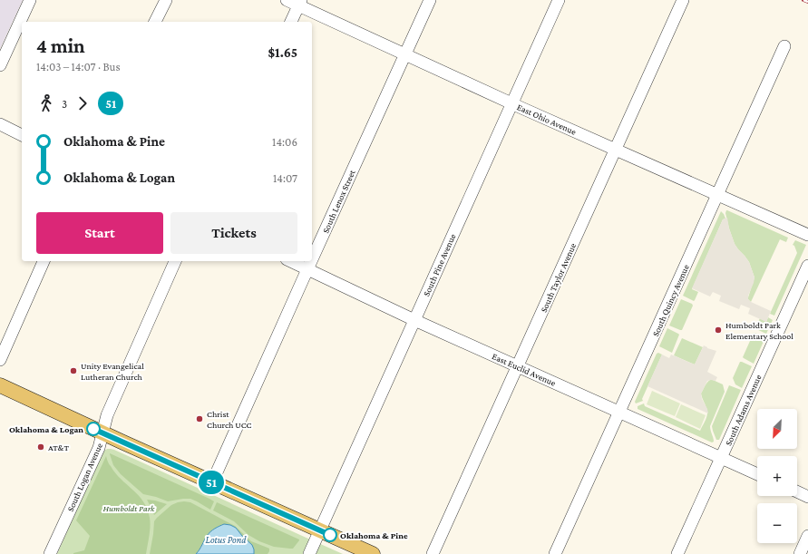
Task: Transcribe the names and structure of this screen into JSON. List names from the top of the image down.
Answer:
{
  "streets": {
    "street": [
      "East Ohio Avenue",
      "South Lenox Street",
      "South Pine Avenue",
      "South Taylor Avenue",
      "South Quincy Avenue",
      "East Euclid Avenue",
      "South Adams Avenue",
      "South Logan Avenue"
    ]
  },
  "crossings": [
    ["East Ohio Avenue", "South Lenox Street"],
    ["East Ohio Avenue", "South Pine Avenue"],
    ["East Ohio Avenue", "South Taylor Avenue"],
    ["East Ohio Avenue", "South Quincy Avenue"],
    ["South Lenox Street", "East Euclid Avenue"],
    ["South Pine Avenue", "East Euclid Avenue"],
    ["South Taylor Avenue", "East Euclid Avenue"],
    ["South Quincy Avenue", "East Euclid Avenue"],
    ["East Euclid Avenue", "South Adams Avenue"]
  ],
  "water": ["Lotus Pond"],
  "parks": ["Humboldt Park"],
  "places": [
    "Humboldt Park Elementary School",
    "Unity Evangelical Lutheran Church",
    "Christ Church UCC",
    "Oklahoma & Logan",
    "AT&T",
    "Oklahoma & Pine"
  ],
  "lines": ["bus line 51"],
  "north": "bottom left",
  "page": {
    "on_map": "51",
    "heading": ["4 min", "14:03 – 14:07 · Bus", "$1.65"],
    "legs": ["3", "51"],
    "list": [
      {
        "name": "Oklahoma & Pine",
        "value": "14:06"
      },
      {
        "name": "Oklahoma & Logan",
        "value": "14:07"
      }
    ],
    "buttons": ["Start", "Tickets"],
    "map_buttons": ["+", "−"]
  }
}
